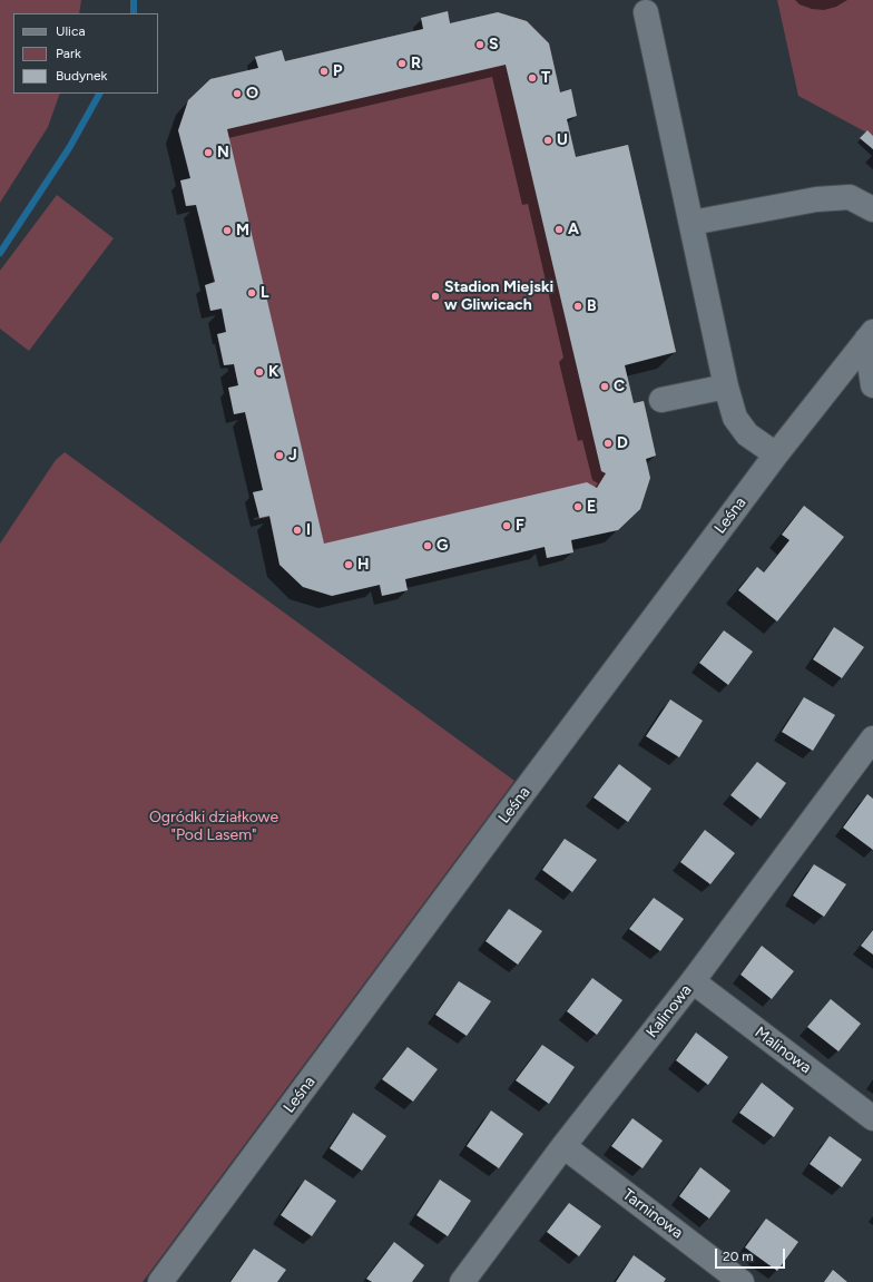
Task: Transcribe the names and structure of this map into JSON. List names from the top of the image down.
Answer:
{
  "streets": {
    "street": [
      "Leśna",
      "Kalinowa",
      "Malinowa",
      "Tarninowa"
    ]
  },
  "crossings": [
    ["Kalinowa", "Malinowa"],
    ["Kalinowa", "Tarninowa"]
  ],
  "parks": ["Ogródki działkowe \"Pod Lasem\""],
  "places": [
    "S",
    "R",
    "P",
    "T",
    "O",
    "U",
    "N",
    "A",
    "M",
    "L",
    "Stadion Miejski w Gliwicach",
    "B",
    "K",
    "C",
    "D",
    "J",
    "E",
    "F",
    "I",
    "G",
    "H"
  ],
  "legend": ["Ulica", "Park", "Budynek"],
  "scale_bar": "20 m"
}
